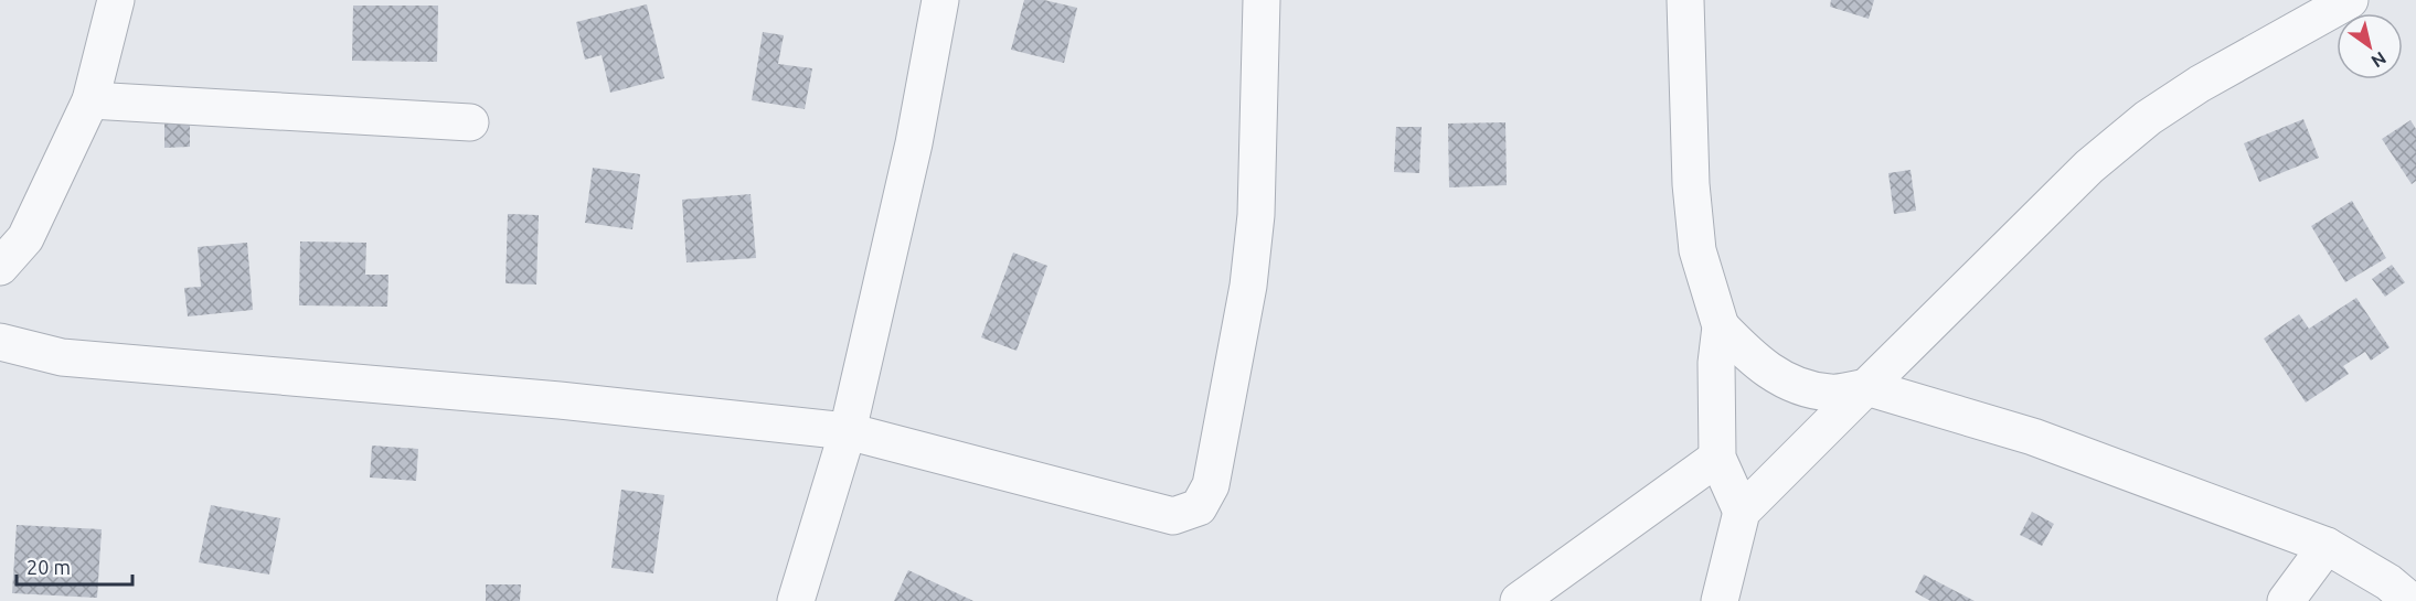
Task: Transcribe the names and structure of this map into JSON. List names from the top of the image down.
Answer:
{
  "scale_bar": "20 m",
  "north": "bottom right"
}
